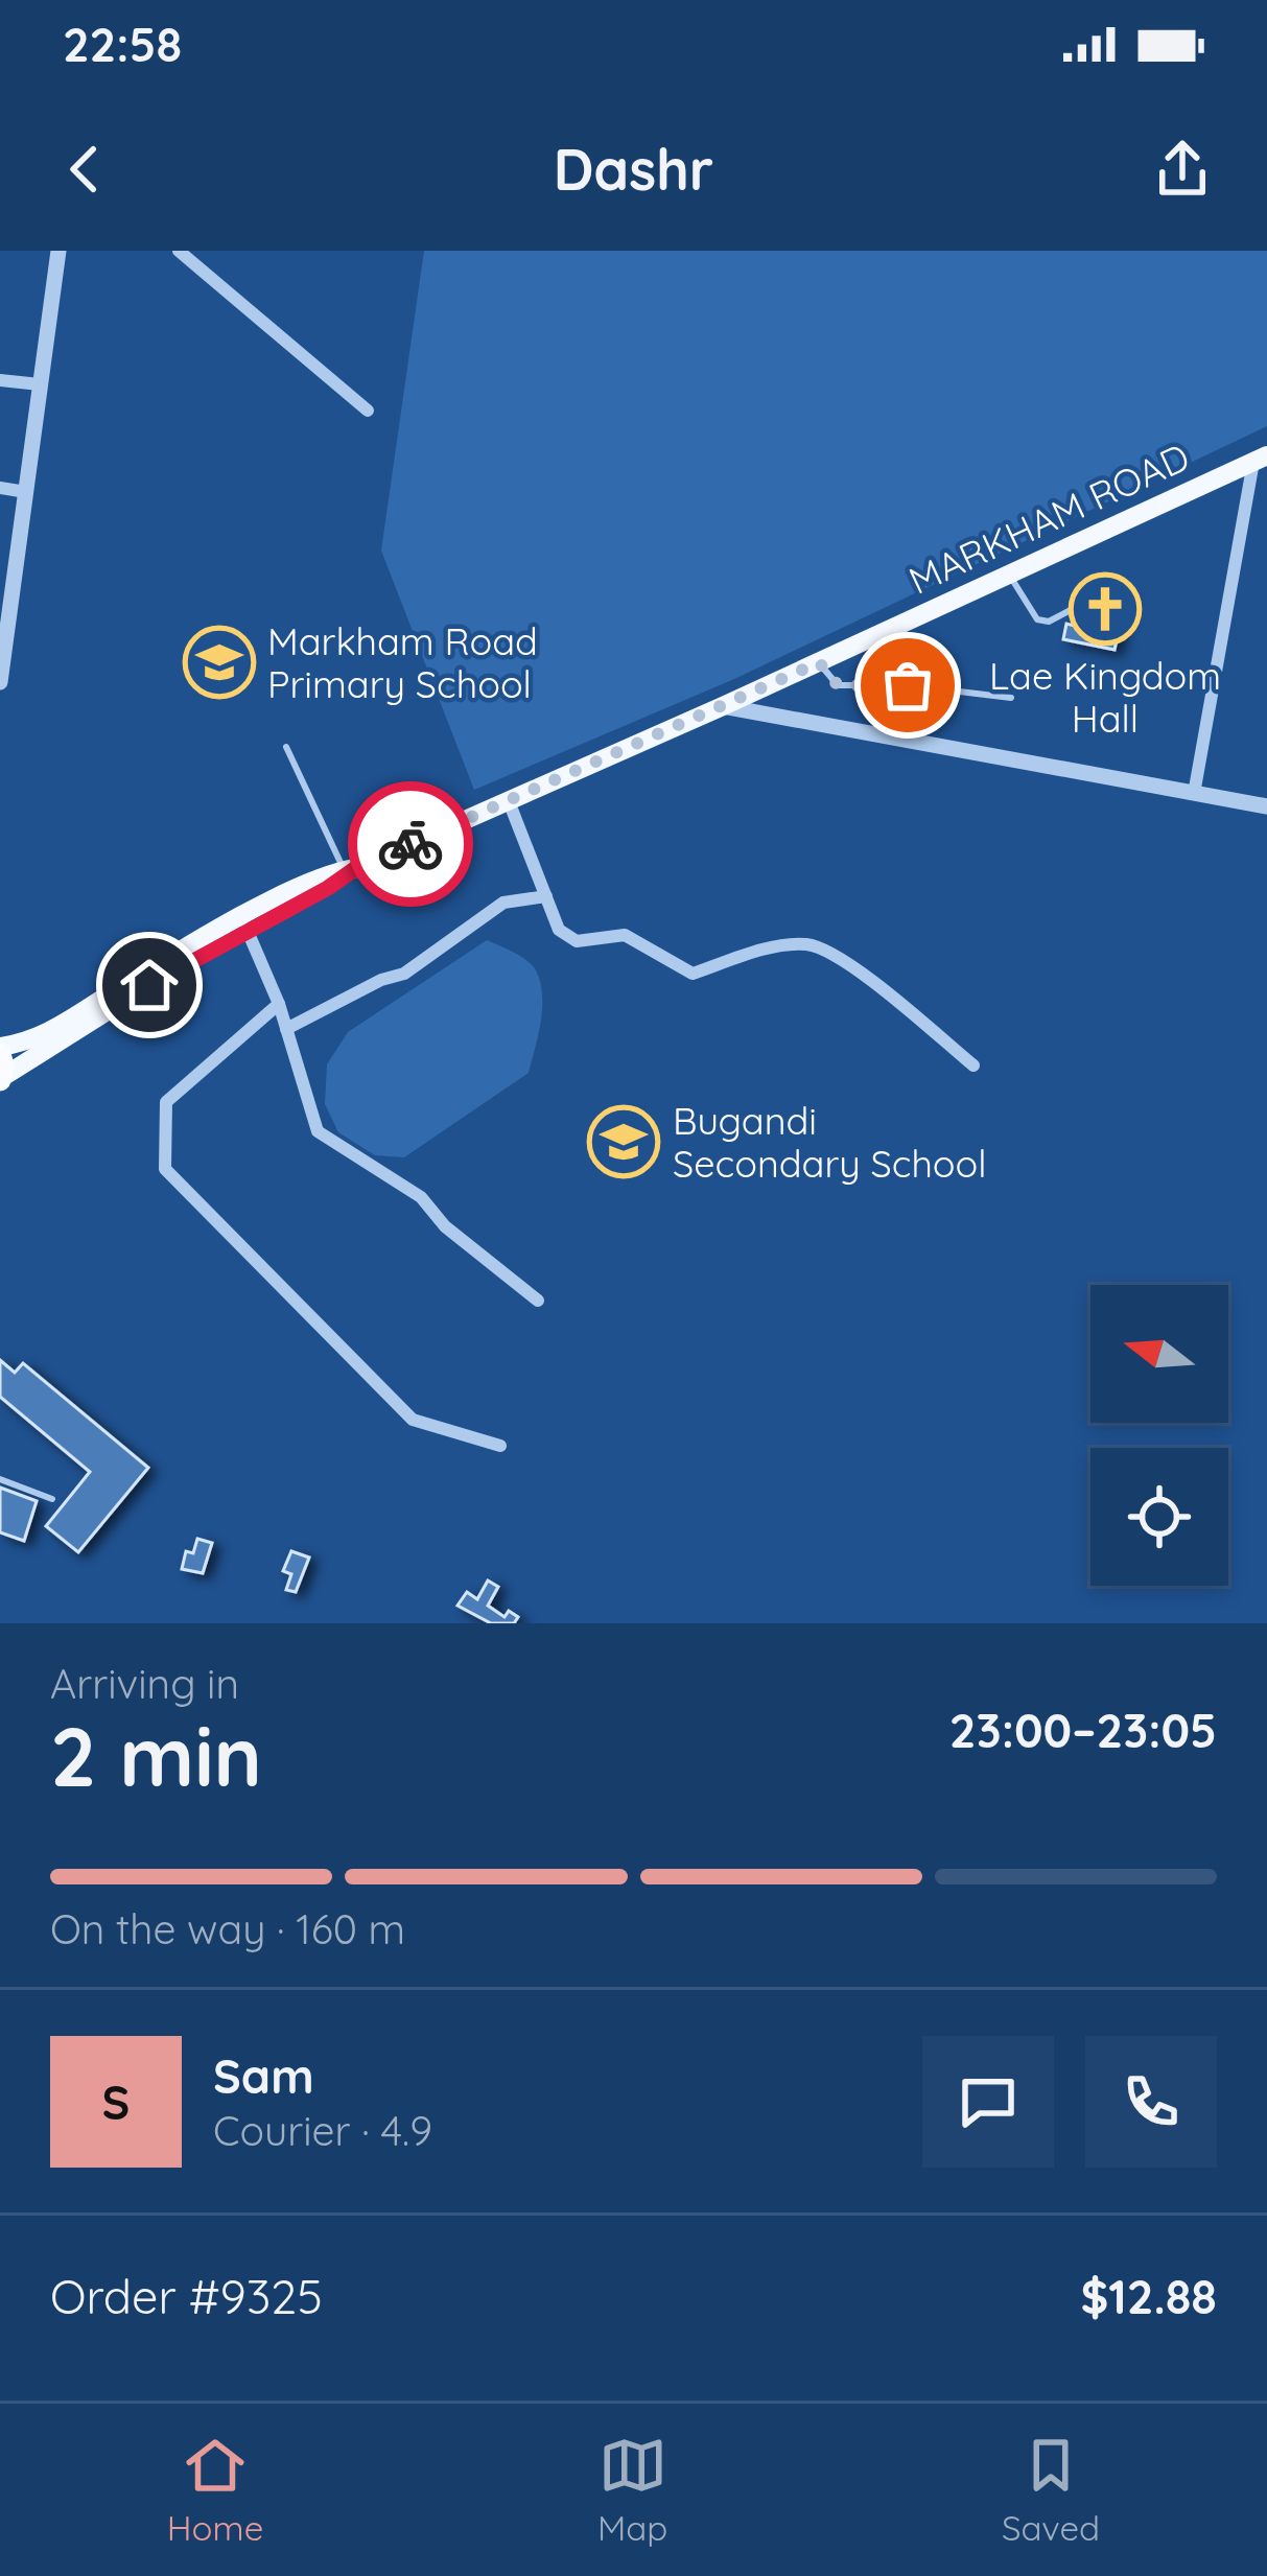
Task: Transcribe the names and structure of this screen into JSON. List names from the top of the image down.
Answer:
{
  "streets": {
    "main road": ["MARKHAM ROAD"]
  },
  "places": {
    "church": ["Lae Kingdom Hall"],
    "school or university": ["Markham Road Primary School", "Bugandi Secondary School"]
  },
  "north": "left",
  "page": {
    "status": "22:58",
    "header": "Dashr",
    "heading": ["2 min", "Arriving in", "23:00–23:05"],
    "panel": [
      "Sam",
      "Courier · 4.9",
      "Order #9325",
      "$12.88"
    ],
    "bar": "On the way · 160 m",
    "round": "S",
    "tabs": ["Home", "Map", "Saved"]
  }
}
